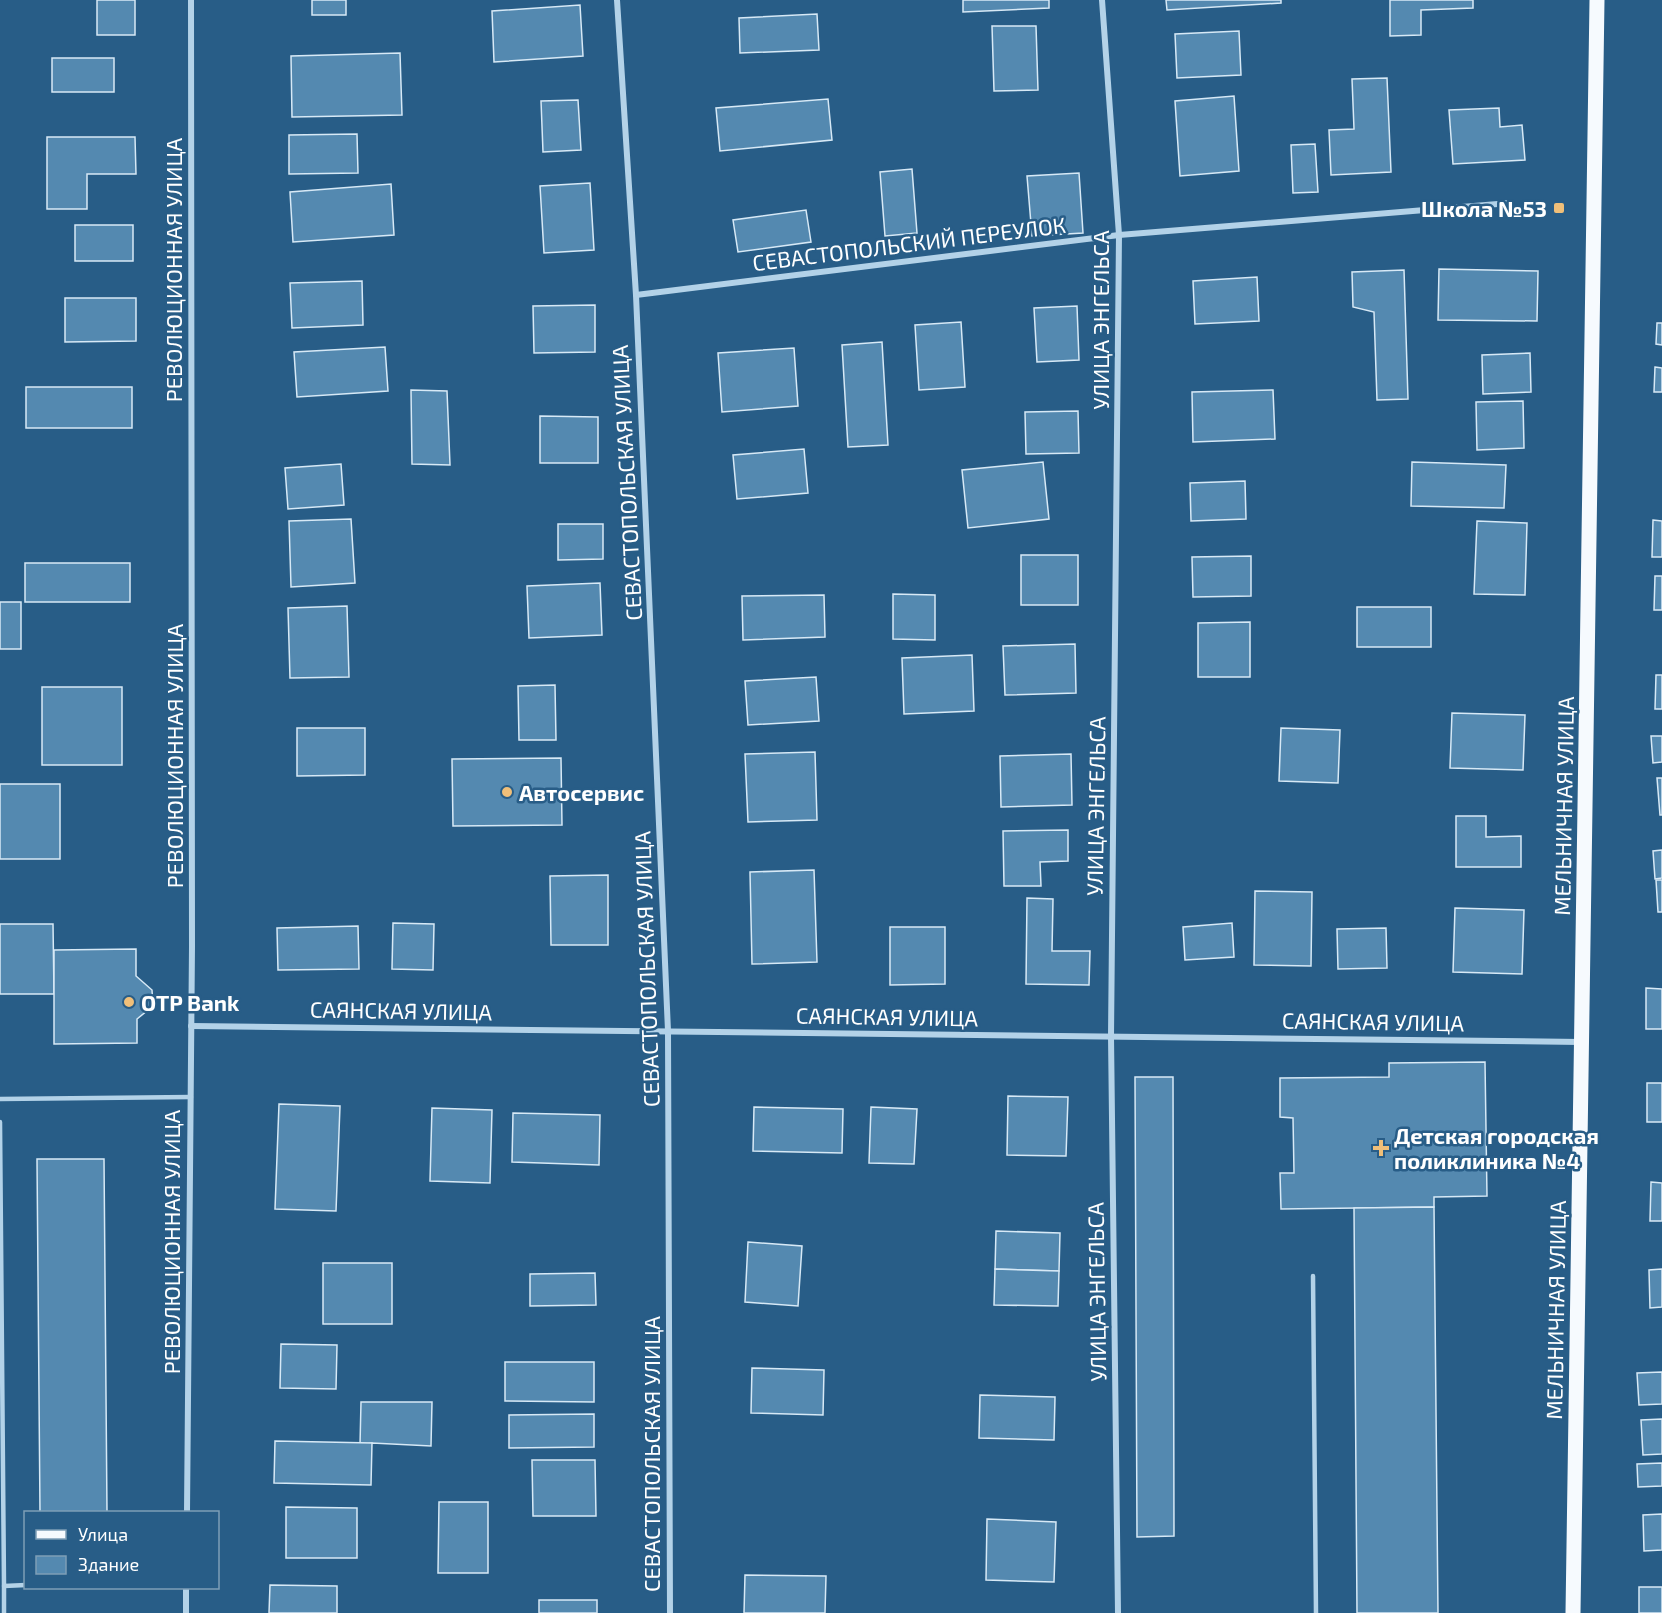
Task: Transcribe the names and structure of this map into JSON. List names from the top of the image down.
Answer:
{
  "streets": {
    "main road": ["МЕЛЬНИЧНАЯ УЛИЦА"],
    "street": [
      "СЕВАСТОПОЛЬСКИЙ ПЕРЕУЛОК",
      "РЕВОЛЮЦИОННАЯ УЛИЦА",
      "УЛИЦА ЭНГЕЛЬСА",
      "СЕВАСТОПОЛЬСКАЯ УЛИЦА",
      "САЯНСКАЯ УЛИЦА"
    ]
  },
  "crossings": [
    ["СЕВАСТОПОЛЬСКИЙ ПЕРЕУЛОК", "УЛИЦА ЭНГЕЛЬСА"],
    ["СЕВАСТОПОЛЬСКИЙ ПЕРЕУЛОК", "СЕВАСТОПОЛЬСКАЯ УЛИЦА"],
    ["РЕВОЛЮЦИОННАЯ УЛИЦА", "САЯНСКАЯ УЛИЦА"],
    ["УЛИЦА ЭНГЕЛЬСА", "САЯНСКАЯ УЛИЦА"],
    ["СЕВАСТОПОЛЬСКАЯ УЛИЦА", "САЯНСКАЯ УЛИЦА"],
    ["МЕЛЬНИЧНАЯ УЛИЦА", "САЯНСКАЯ УЛИЦА"]
  ],
  "places": {
    "transit": ["Школа №53"],
    "other": ["Автосервис", "OTP Bank"],
    "health": ["Детская городская поликлиника №4"]
  },
  "legend": ["Улица", "Здание"]
}
